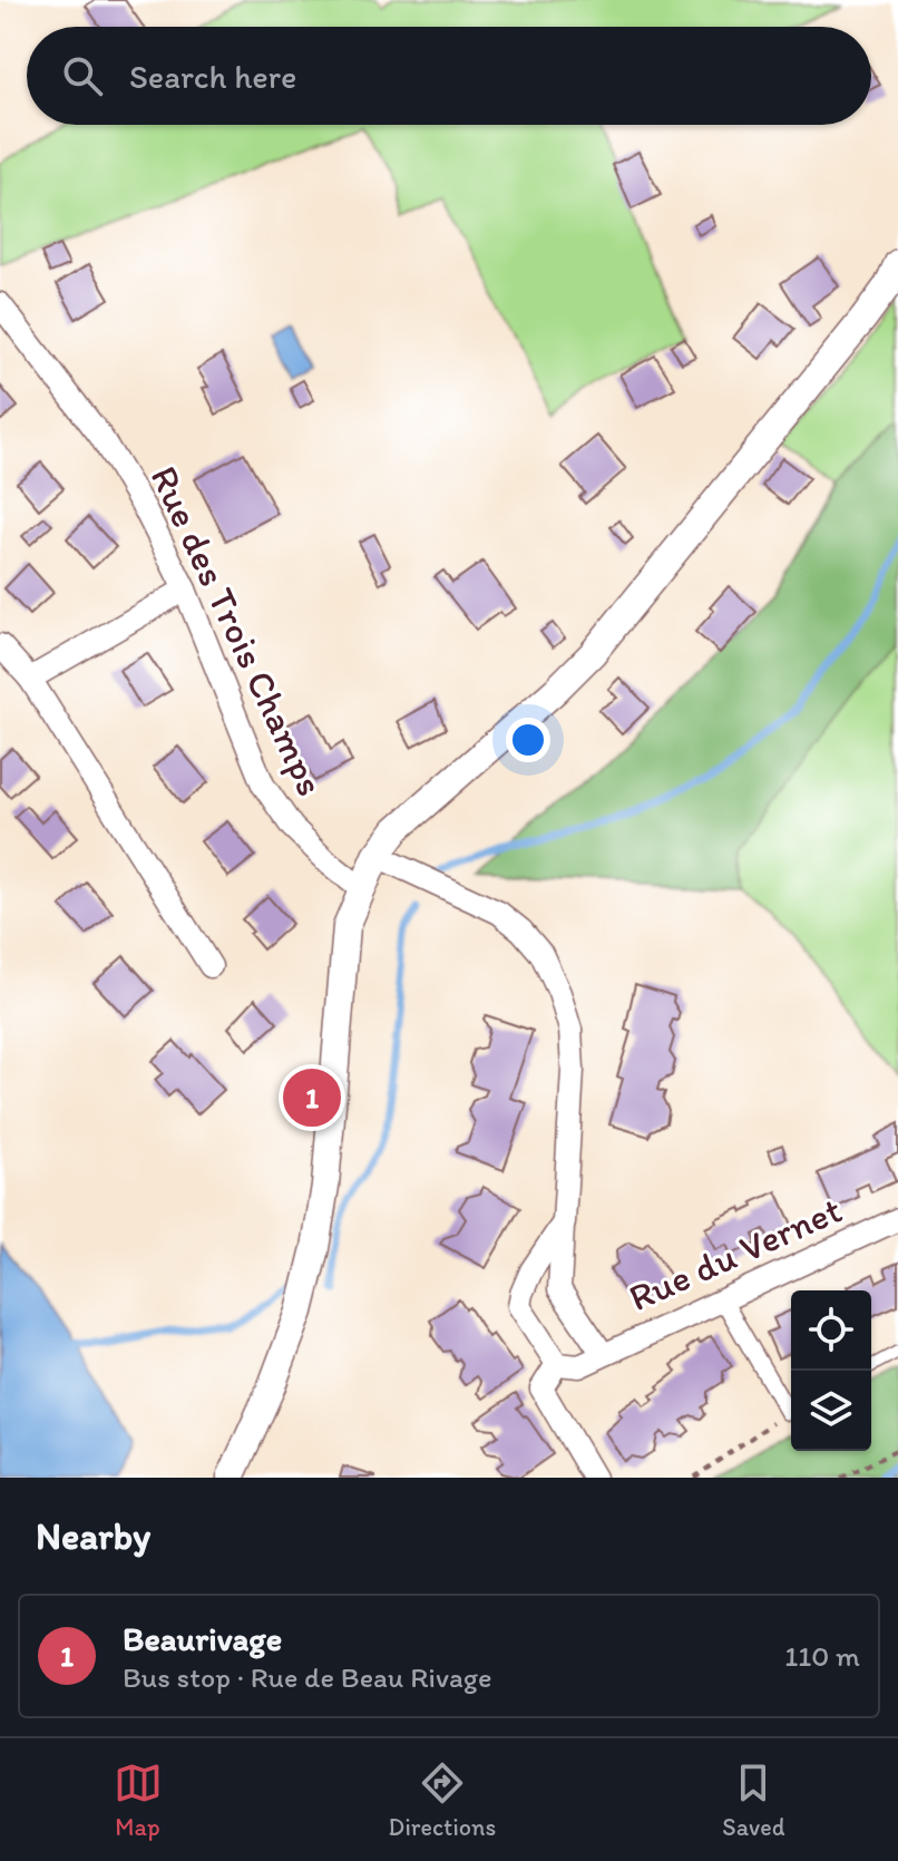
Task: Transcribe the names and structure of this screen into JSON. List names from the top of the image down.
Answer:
{
  "streets": {
    "street": ["Rue des Trois Champs", "Rue du Vernet"]
  },
  "page": {
    "search": "Search here",
    "pins": "1",
    "heading": "Nearby",
    "list": [
      {
        "mark": "1",
        "name": "Beaurivage",
        "note": "Bus stop · Rue de Beau Rivage",
        "value": "110 m"
      }
    ],
    "nav": ["Map", "Directions", "Saved"]
  }
}
